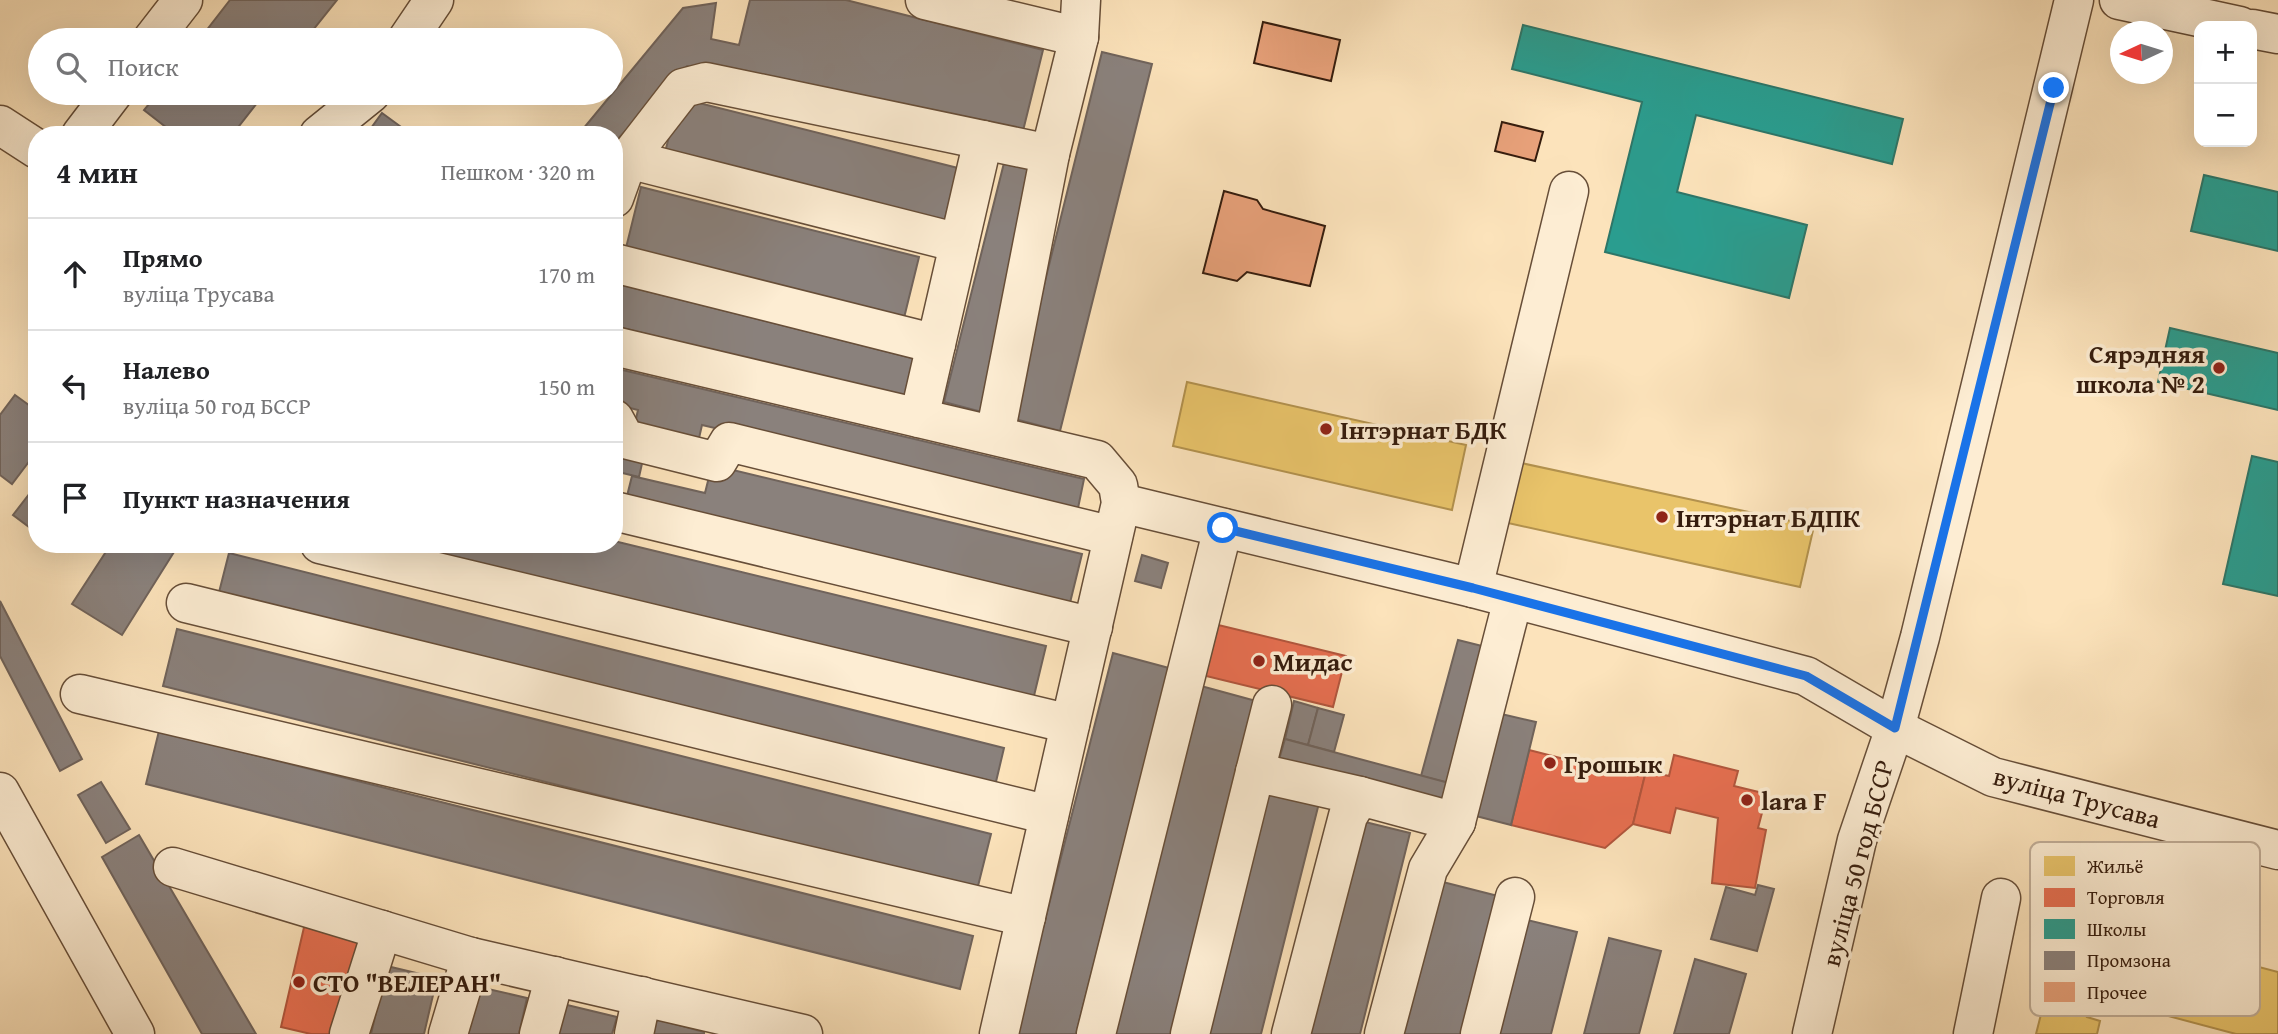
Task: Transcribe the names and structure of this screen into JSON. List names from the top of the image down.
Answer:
{
  "streets": {
    "street": ["вуліца Трусава", "вуліца 50 год БССР"]
  },
  "crossings": [
    ["вуліца Трусава", "вуліца 50 год БССР"]
  ],
  "places": [
    "Сярэдняя школа № 2",
    "Інтэрнат БДК",
    "Інтэрнат БДПК",
    "Мидас",
    "Грошык",
    "lara F",
    "СТО \"ВЕЛЕРАН\""
  ],
  "legend": [
    "Жильё",
    "Торговля",
    "Школы",
    "Промзона",
    "Прочее"
  ],
  "north": "left",
  "page": {
    "map_buttons": ["+", "−"],
    "search": "Поиск",
    "heading": ["4 мин", "Пешком · 320 m"],
    "list": [
      ["Прямо", "вуліца Трусава", "170 m"],
      ["Налево", "вуліца 50 год БССР", "150 m"],
      "Пункт назначения"
    ]
  }
}
